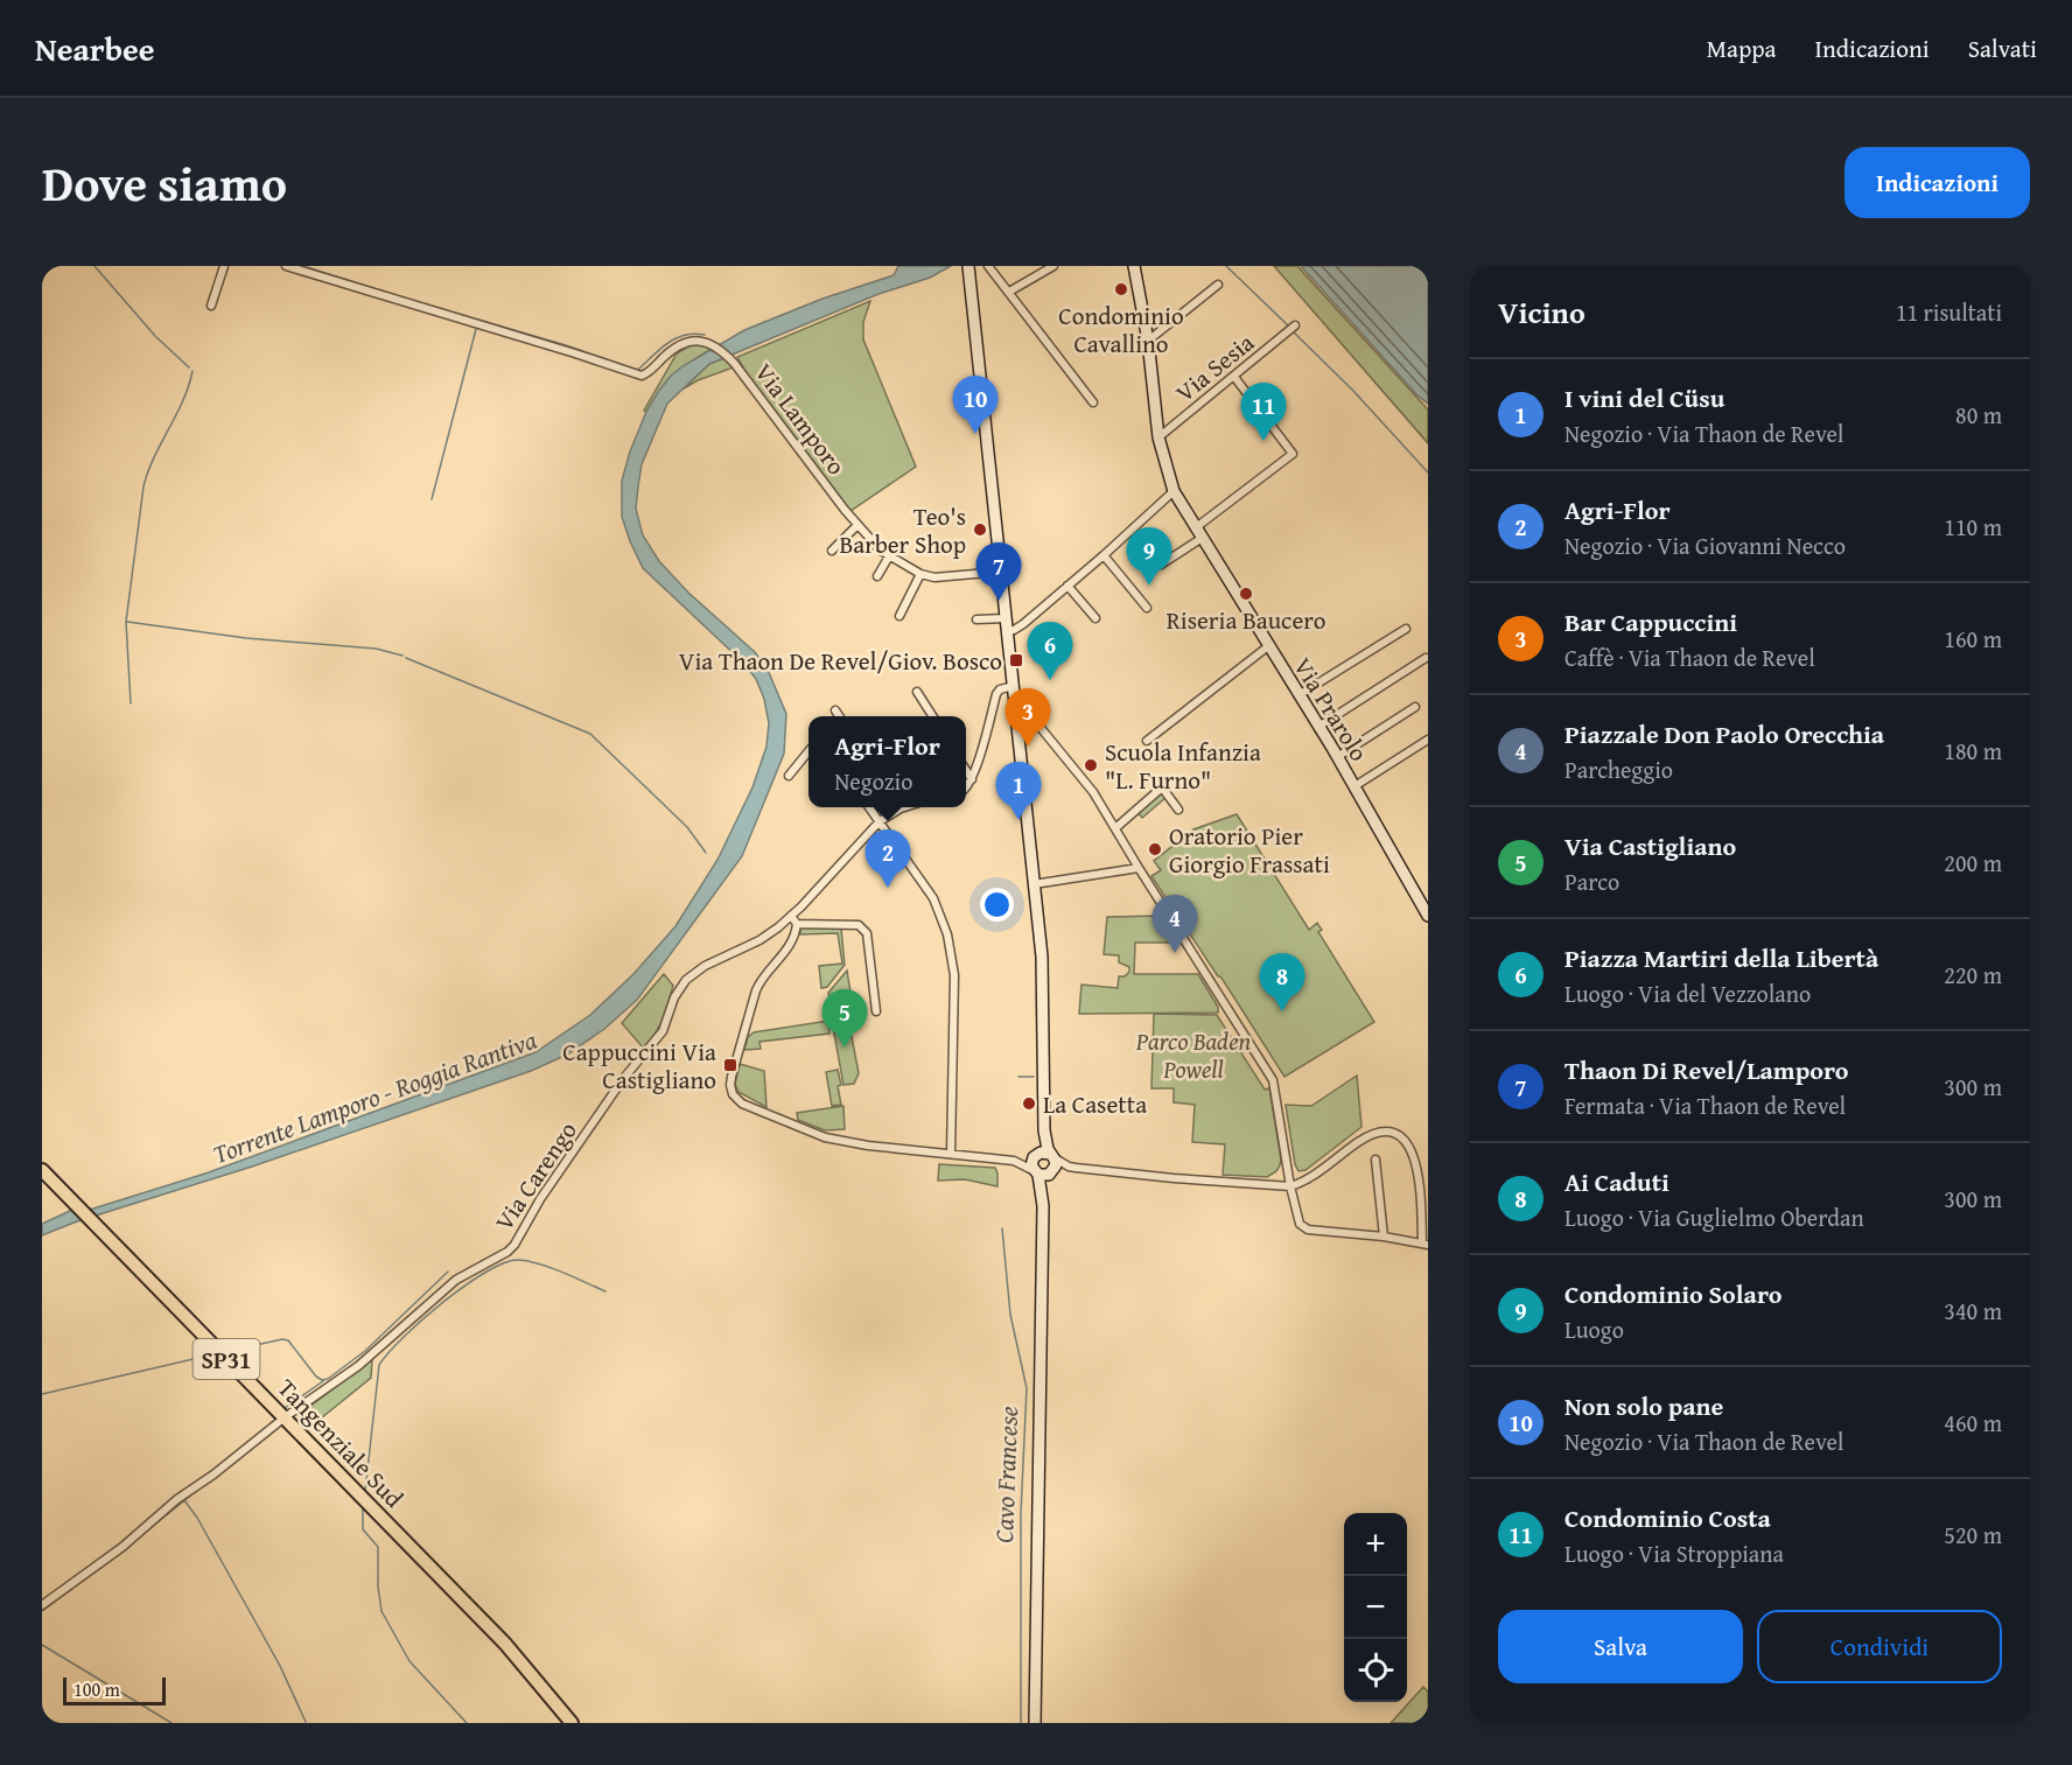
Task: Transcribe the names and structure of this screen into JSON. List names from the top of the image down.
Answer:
{
  "streets": {
    "main road": ["Via Prarolo", "SP31", "Tangenziale Sud"],
    "street": ["Via Sesia", "Via Lamporo", "Via Carengo"]
  },
  "crossings": [
    ["Via Sesia", "Via Prarolo"],
    ["Via Carengo", "Tangenziale Sud"]
  ],
  "water": ["Torrente Lamporo - Roggia Rantiva", "Cavo Francese"],
  "parks": ["Parco Baden Powell"],
  "places": {
    "other": [
      "Condominio Cavallino",
      "Teo's Barber Shop",
      "Riseria Baucero",
      "Scuola Infanzia \"L. Furno\"",
      "Oratorio Pier Giorgio Frassati",
      "La Casetta"
    ],
    "transit": ["Via Thaon De Revel/Giov. Bosco", "Cappuccini Via Castigliano"]
  },
  "scale_bar": "100 m",
  "page": {
    "header": "Nearbee",
    "nav": ["Mappa", "Indicazioni", "Salvati"],
    "title": "Dove siamo",
    "buttons": [
      "Indicazioni",
      ["Salva", "Condividi"]
    ],
    "heading": ["Vicino", "11 risultati"],
    "list": [
      {
        "mark": "1",
        "name": "I vini del Cüsu",
        "note": "Negozio · Via Thaon de Revel",
        "value": "80 m"
      },
      {
        "mark": "2",
        "name": "Agri-Flor",
        "note": "Negozio · Via Giovanni Necco",
        "value": "110 m"
      },
      {
        "mark": "3",
        "name": "Bar Cappuccini",
        "note": "Caffè · Via Thaon de Revel",
        "value": "160 m"
      },
      {
        "mark": "4",
        "name": "Piazzale Don Paolo Orecchia",
        "note": "Parcheggio",
        "value": "180 m"
      },
      {
        "mark": "5",
        "name": "Via Castigliano",
        "note": "Parco",
        "value": "200 m"
      },
      {
        "mark": "6",
        "name": "Piazza Martiri della Libertà",
        "note": "Luogo · Via del Vezzolano",
        "value": "220 m"
      },
      {
        "mark": "7",
        "name": "Thaon Di Revel/Lamporo",
        "note": "Fermata · Via Thaon de Revel",
        "value": "300 m"
      },
      {
        "mark": "8",
        "name": "Ai Caduti",
        "note": "Luogo · Via Guglielmo Oberdan",
        "value": "300 m"
      },
      {
        "mark": "9",
        "name": "Condominio Solaro",
        "note": "Luogo",
        "value": "340 m"
      },
      {
        "mark": "10",
        "name": "Non solo pane",
        "note": "Negozio · Via Thaon de Revel",
        "value": "460 m"
      },
      {
        "mark": "11",
        "name": "Condominio Costa",
        "note": "Luogo · Via Stroppiana",
        "value": "520 m"
      }
    ],
    "pins": [
      "10",
      "11",
      "9",
      "7",
      "6",
      "3",
      "1",
      "2",
      "4",
      "8",
      "5"
    ],
    "popup": ["Agri-Flor", "Negozio"],
    "map_buttons": ["+", "−"],
    "scale": "100 m"
  }
}
